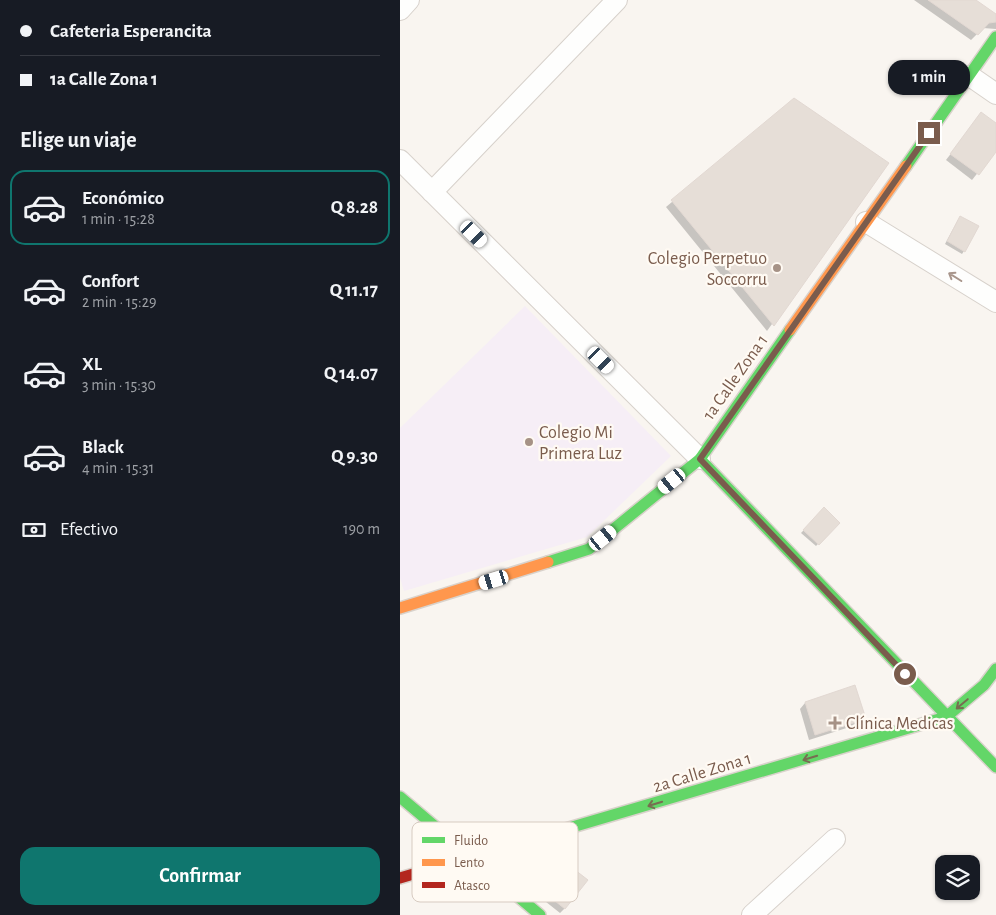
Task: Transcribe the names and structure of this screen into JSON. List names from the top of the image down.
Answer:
{
  "streets": {
    "street": ["1a Calle Zona 1", "2a Calle Zona 1"]
  },
  "one_way": ["2a Calle Zona 1"],
  "places": {
    "other": ["Colegio Perpetuo Soccorru", "Colegio Mi Primera Luz"],
    "health": ["Clínica Medicas"]
  },
  "legend": ["Fluido", "Lento", "Atasco"],
  "page": {
    "banner": ["Cafeteria Esperancita", "1a Calle Zona 1"],
    "bubble": "1 min",
    "heading": "Elige un viaje",
    "list": [
      {
        "name": "Económico",
        "note": "1 min · 15:28",
        "value": "Q 8.28"
      },
      {
        "name": "Confort",
        "note": "2 min · 15:29",
        "value": "Q 11.17"
      },
      {
        "name": "XL",
        "note": "3 min · 15:30",
        "value": "Q 14.07"
      },
      {
        "name": "Black",
        "note": "4 min · 15:31",
        "value": "Q 9.30"
      }
    ],
    "pay": ["Efectivo", "190 m"],
    "buttons": "Confirmar"
  }
}
